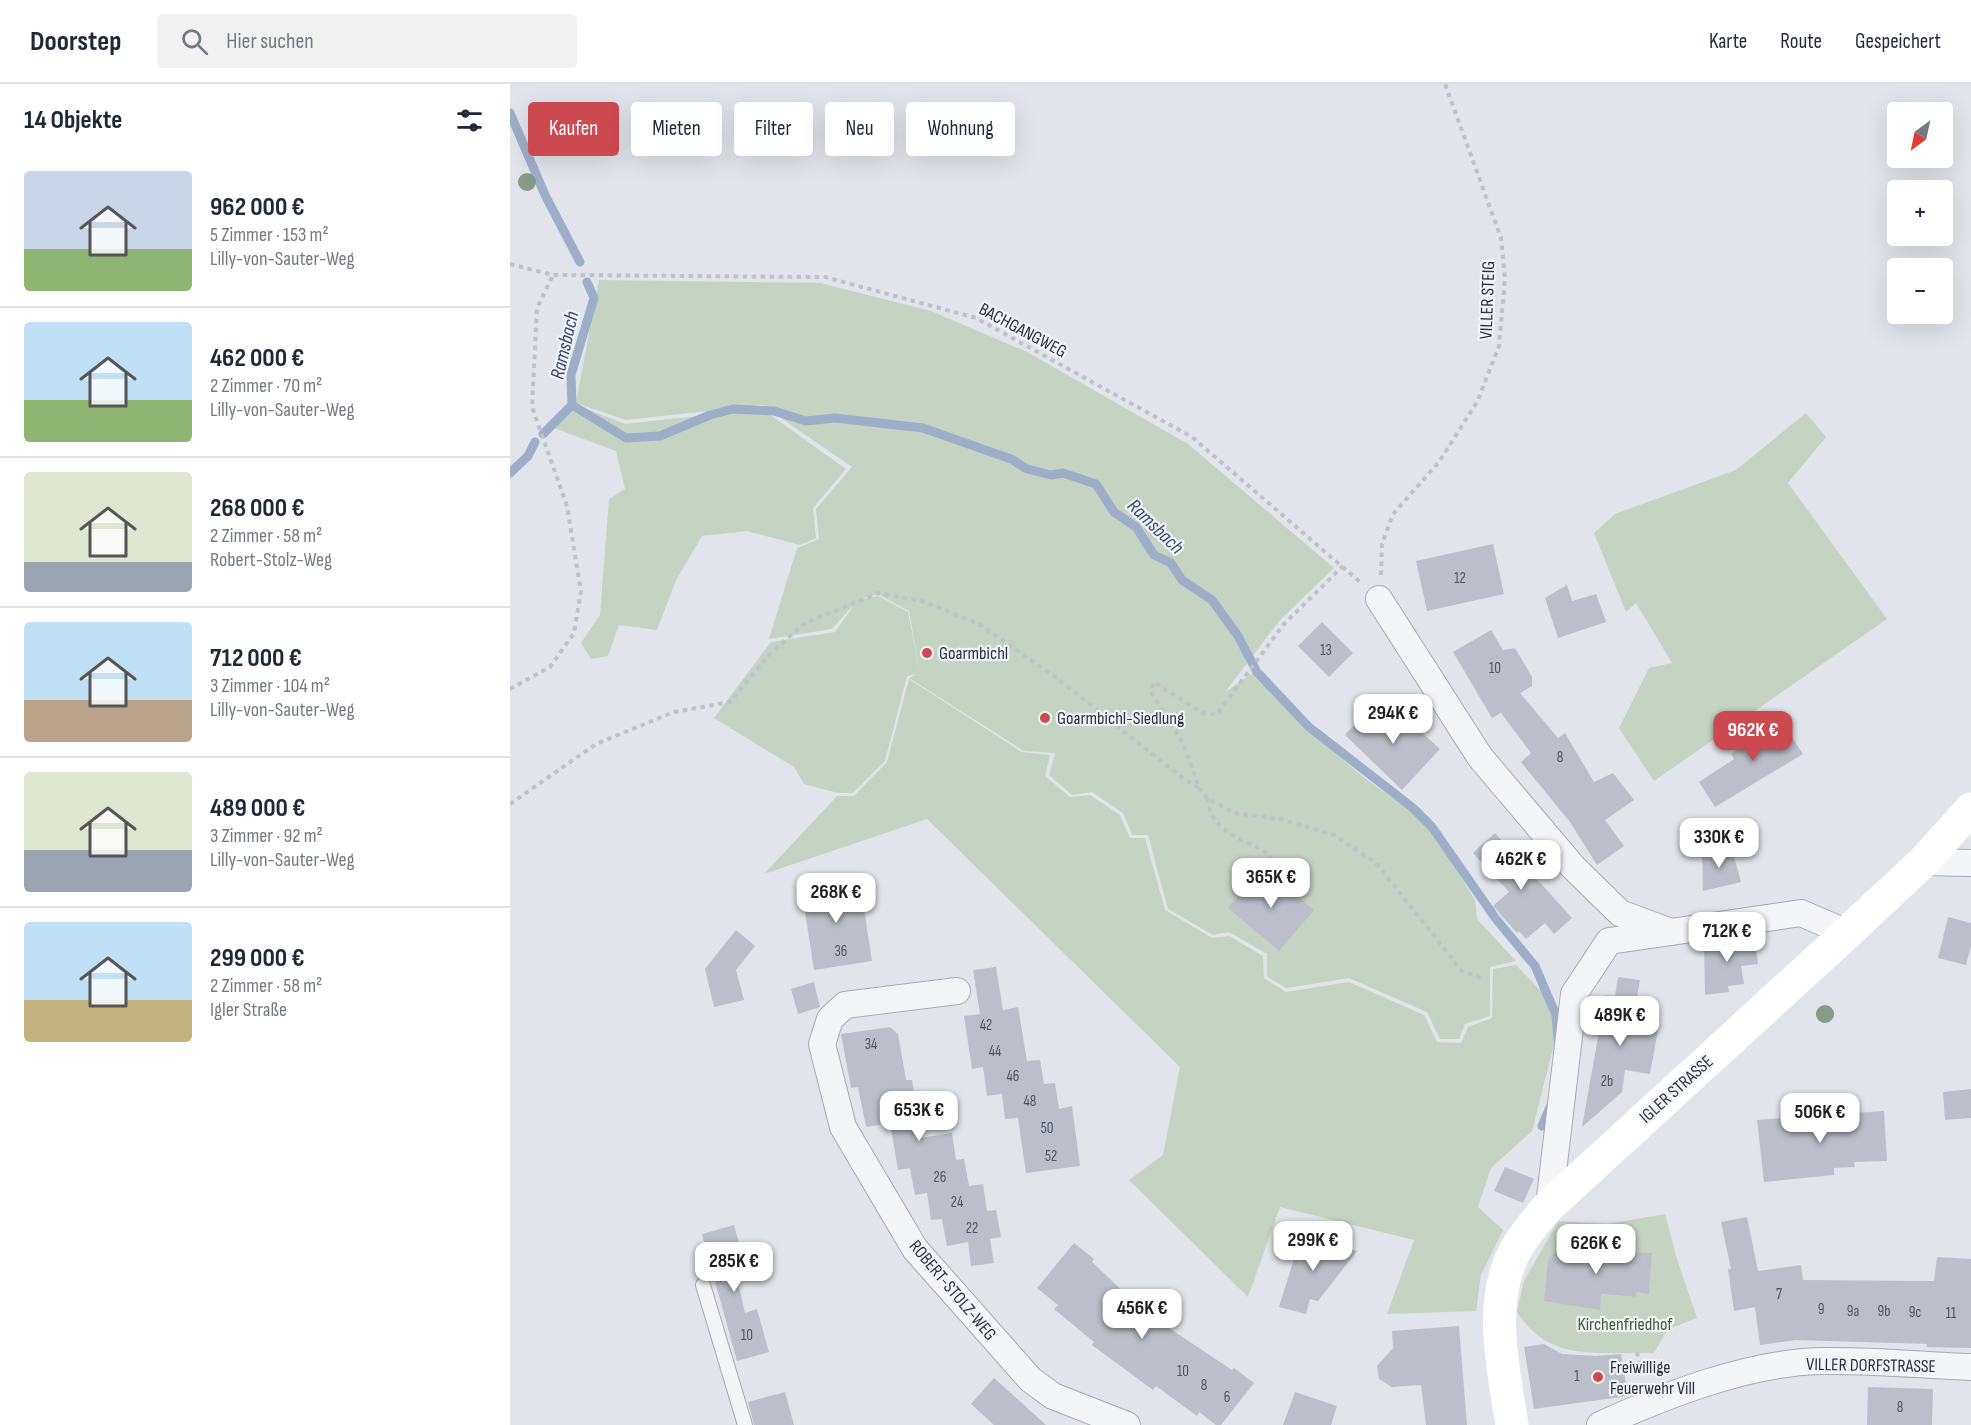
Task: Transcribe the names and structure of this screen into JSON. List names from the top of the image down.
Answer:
{
  "streets": {
    "main road": ["IGLER STRASSE"],
    "street": ["ROBERT-STOLZ-WEG", "VILLER DORFSTRASSE"],
    "path": ["VILLER STEIG", "BACHGANGWEG"]
  },
  "crossings": [
    ["VILLER STEIG", "BACHGANGWEG"]
  ],
  "water": ["Ramsbach"],
  "parks": ["Kirchenfriedhof"],
  "places": ["Goarmbichl", "Goarmbichl-Siedlung", "Freiwillige Feuerwehr Vill"],
  "house_numbers": [
    "12",
    "13",
    "10",
    "8",
    "36",
    "42",
    "34",
    "44",
    "46",
    "2b",
    "48",
    "50",
    "52",
    "26",
    "24",
    "22",
    "7",
    "9",
    "9a",
    "9b",
    "9c",
    "11",
    "10",
    "10",
    "1",
    "8",
    "6",
    "8"
  ],
  "north": "bottom left",
  "page": {
    "header": "Doorstep",
    "search": "Hier suchen",
    "nav": ["Karte", "Route", "Gespeichert"],
    "heading": "14 Objekte",
    "map_buttons": ["+", "−"],
    "chip": [
      "Kaufen",
      "Mieten",
      "Filter",
      "Neu",
      "Wohnung"
    ],
    "list": [
      {
        "name": "962 000 €",
        "note": "5 Zimmer · 153 m² · Lilly-von-Sauter-Weg"
      },
      {
        "name": "462 000 €",
        "note": "2 Zimmer · 70 m² · Lilly-von-Sauter-Weg"
      },
      {
        "name": "268 000 €",
        "note": "2 Zimmer · 58 m² · Robert-Stolz-Weg"
      },
      {
        "name": "712 000 €",
        "note": "3 Zimmer · 104 m² · Lilly-von-Sauter-Weg"
      },
      {
        "name": "489 000 €",
        "note": "3 Zimmer · 92 m² · Lilly-von-Sauter-Weg"
      },
      {
        "name": "299 000 €",
        "note": "2 Zimmer · 58 m² · Igler Straße"
      }
    ],
    "price": [
      "294K €",
      "962K €",
      "330K €",
      "462K €",
      "365K €",
      "268K €",
      "712K €",
      "489K €",
      "653K €",
      "506K €",
      "299K €",
      "626K €",
      "285K €",
      "456K €"
    ]
  }
}
